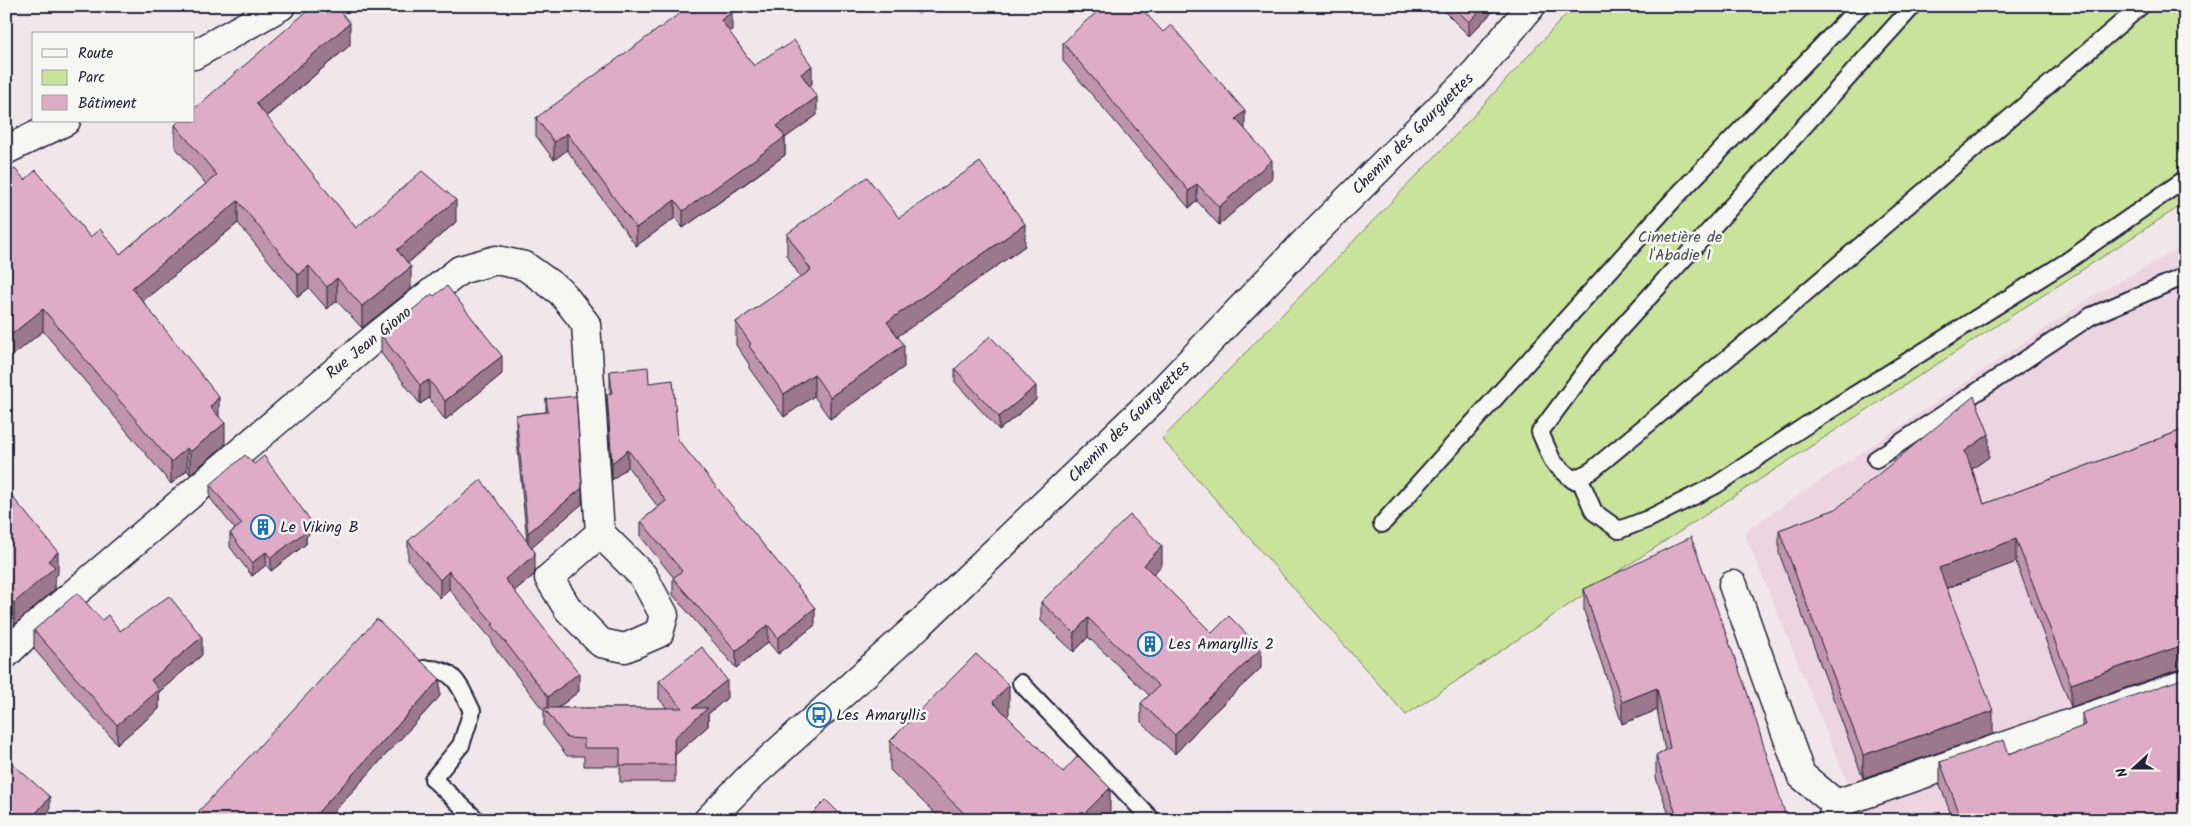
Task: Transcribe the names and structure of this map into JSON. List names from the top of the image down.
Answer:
{
  "streets": {
    "street": ["Chemin des Gourguettes", "Rue Jean Giono"]
  },
  "parks": ["Cimetière de l'Abadie I"],
  "places": {
    "building": ["Le Viking B", "Les Amaryllis 2"],
    "bus stop": ["Les Amaryllis"]
  },
  "legend": ["Route", "Parc", "Bâtiment"],
  "north": "left"
}
